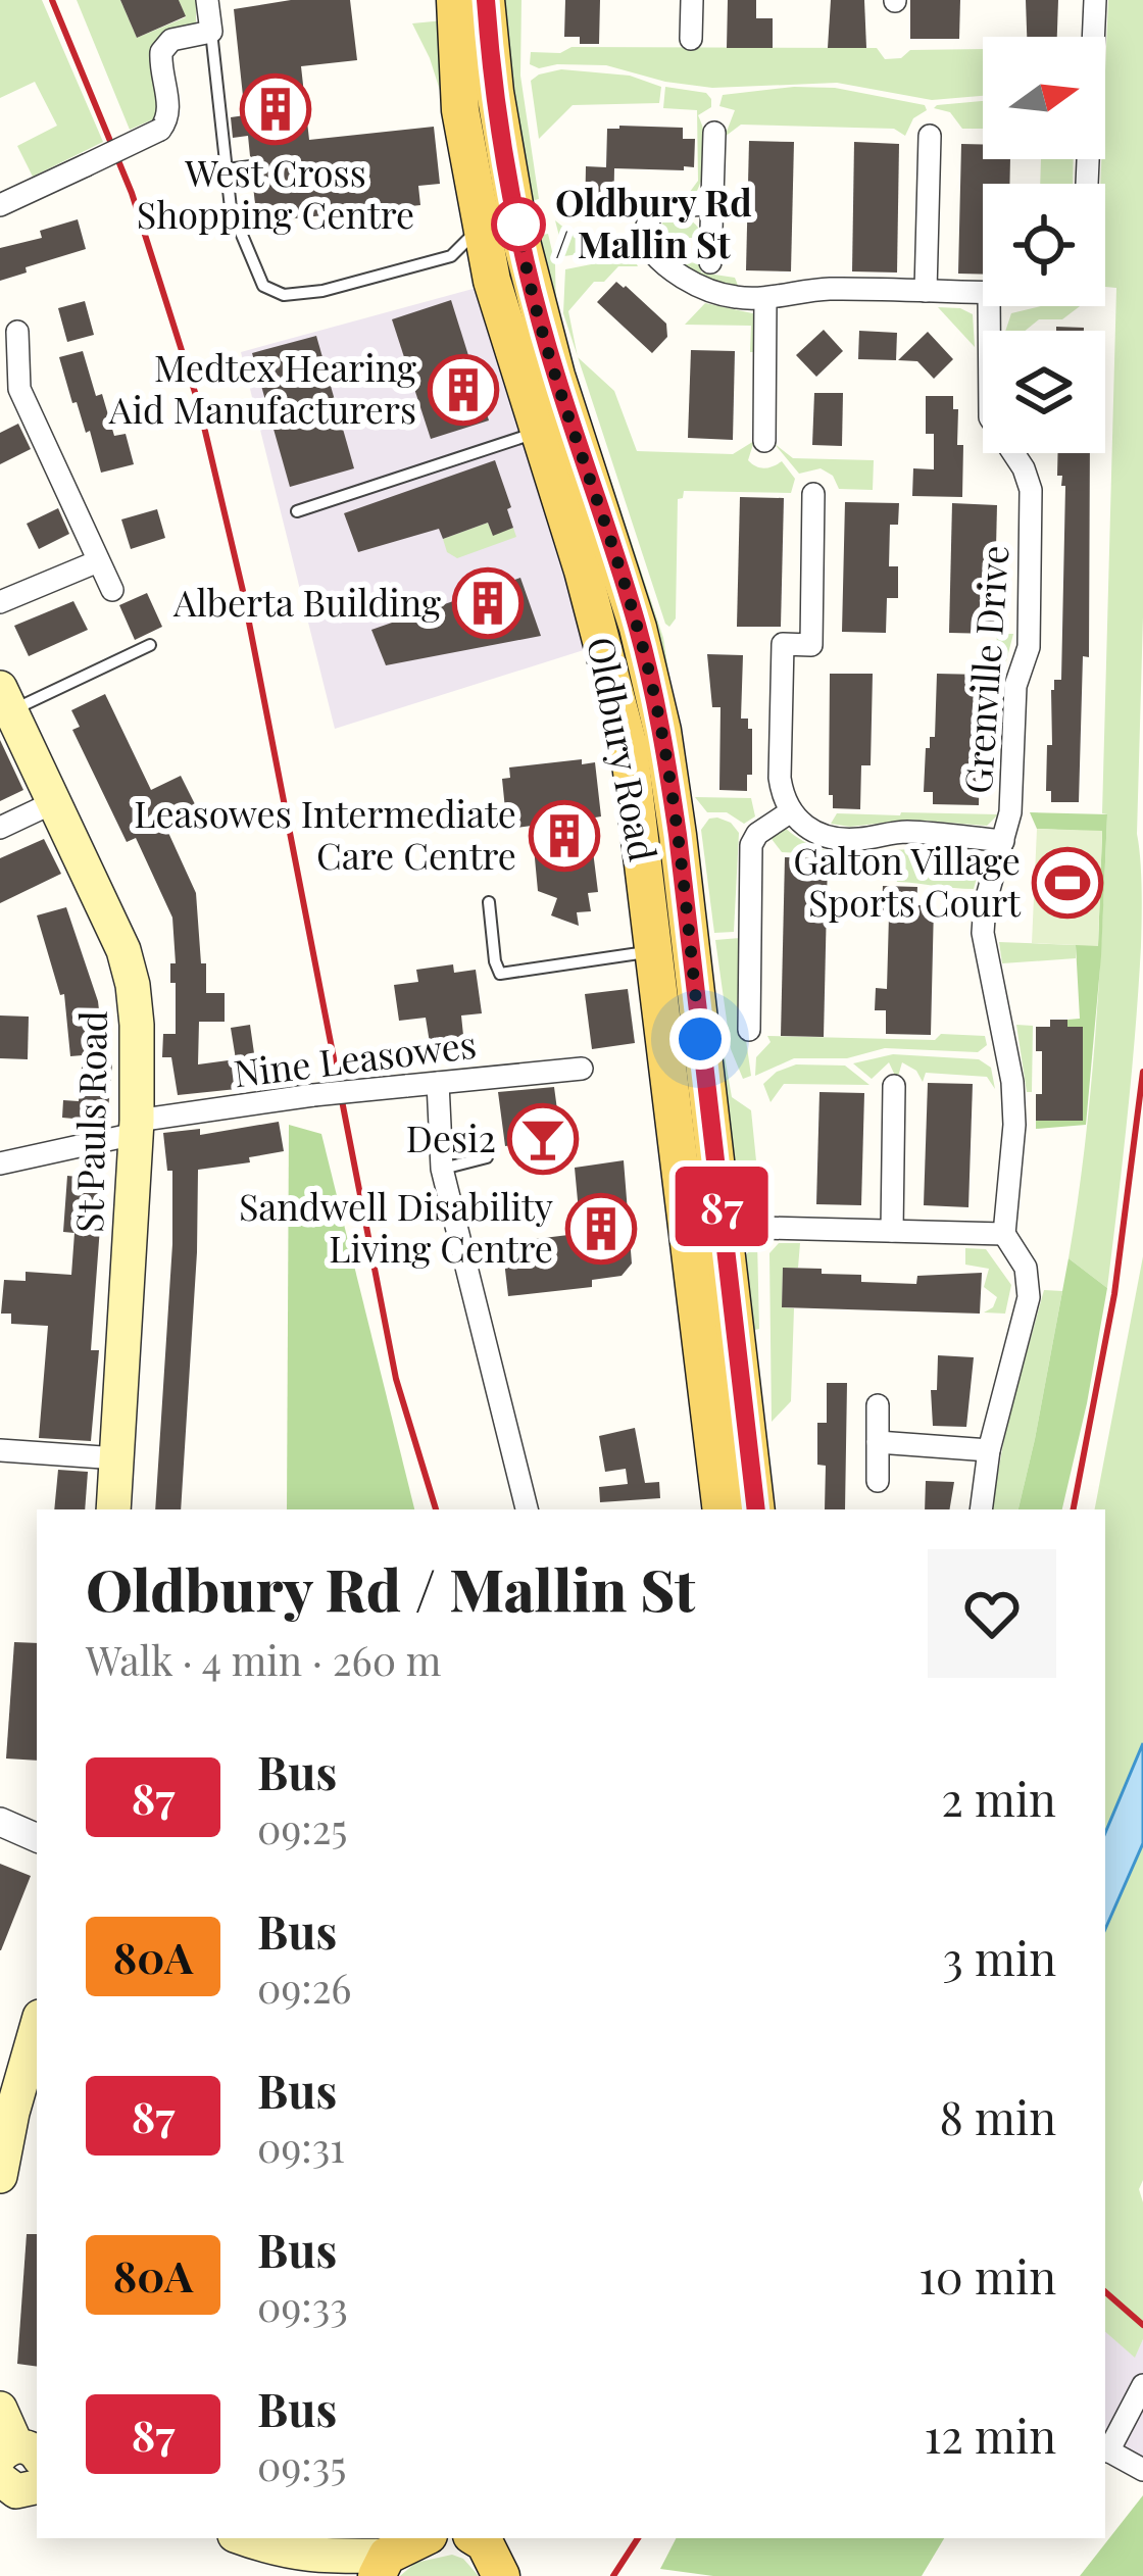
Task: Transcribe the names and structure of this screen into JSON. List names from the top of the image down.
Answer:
{
  "streets": {
    "main road": ["Oldbury Road", "St Pauls Road"],
    "street": ["Grenville Drive", "Nine Leasowes"]
  },
  "crossings": [
    ["Nine Leasowes", "St Pauls Road"]
  ],
  "places": {
    "building": [
      "West Cross Shopping Centre",
      "Medtex Hearing Aid Manufacturers",
      "Alberta Building",
      "Leasowes Intermediate Care Centre",
      "Sandwell Disability Living Centre"
    ],
    "other": ["Oldbury Rd / Mallin St"],
    "sports": ["Galton Village Sports Court"],
    "bar": ["Desi2"]
  },
  "lines": ["bus line 87"],
  "north": "right",
  "page": {
    "on_map": "87",
    "heading": ["Oldbury Rd / Mallin St", "Walk · 4 min · 260 m"],
    "list": [
      {
        "mark": "87",
        "name": "Bus",
        "note": "09:25",
        "value": "2 min"
      },
      {
        "mark": "80A",
        "name": "Bus",
        "note": "09:26",
        "value": "3 min"
      },
      {
        "mark": "87",
        "name": "Bus",
        "note": "09:31",
        "value": "8 min"
      },
      {
        "mark": "80A",
        "name": "Bus",
        "note": "09:33",
        "value": "10 min"
      },
      {
        "mark": "87",
        "name": "Bus",
        "note": "09:35",
        "value": "12 min"
      }
    ]
  }
}
